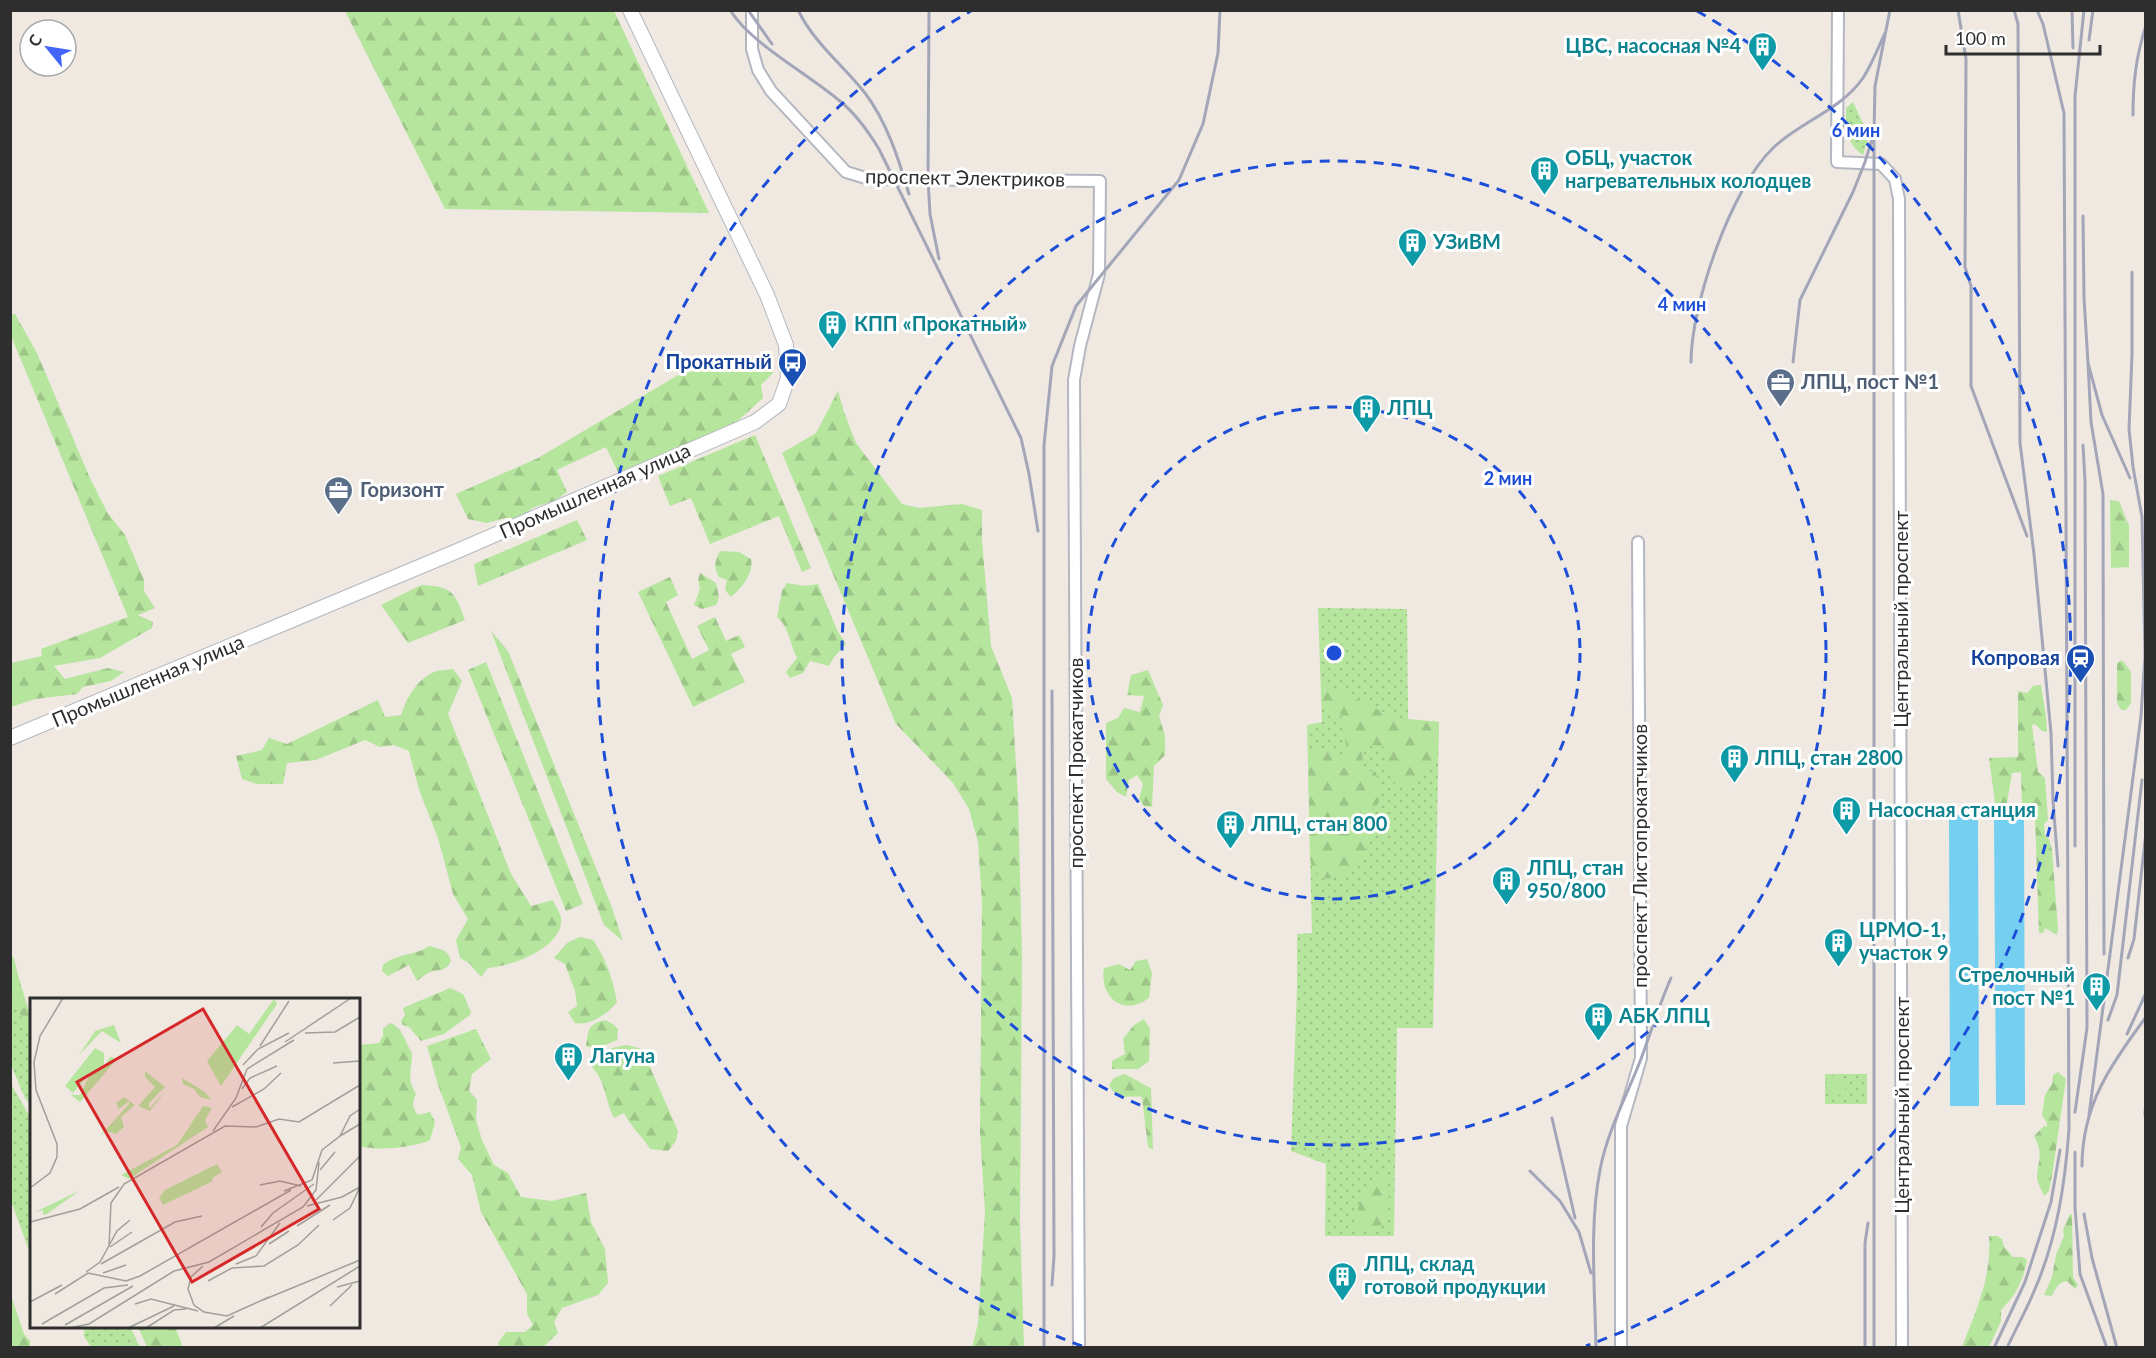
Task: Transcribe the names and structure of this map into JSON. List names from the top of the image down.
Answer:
{
  "streets": {
    "street": [
      "проспект Электриков",
      "Промышленная улица",
      "Центральный проспект",
      "проспект Прокатчиков",
      "проспект Листопрокатчиков"
    ]
  },
  "crossings": [
    ["проспект Электриков", "проспект Прокатчиков"]
  ],
  "places": {
    "building": [
      "ЦВС, насосная №4",
      "ОБЦ, участок нагревательных колодцев",
      "УЗиВМ",
      "КПП «Прокатный»",
      "ЛПЦ",
      "ЛПЦ, стан 2800",
      "Насосная станция",
      "ЛПЦ, стан 800",
      "ЛПЦ, стан 950/800",
      "ЦРМО-1, участок 9",
      "Стрелочный пост №1",
      "АБК ЛПЦ",
      "Лагуна",
      "ЛПЦ, склад готовой продукции"
    ],
    "bus stop": ["Прокатный"],
    "office": ["ЛПЦ, пост №1", "Горизонт"],
    "station": ["Копровая"]
  },
  "scale_bar": "100 m",
  "north": "top left",
  "rings": ["6 мин", "4 мин", "2 мин"]
}
